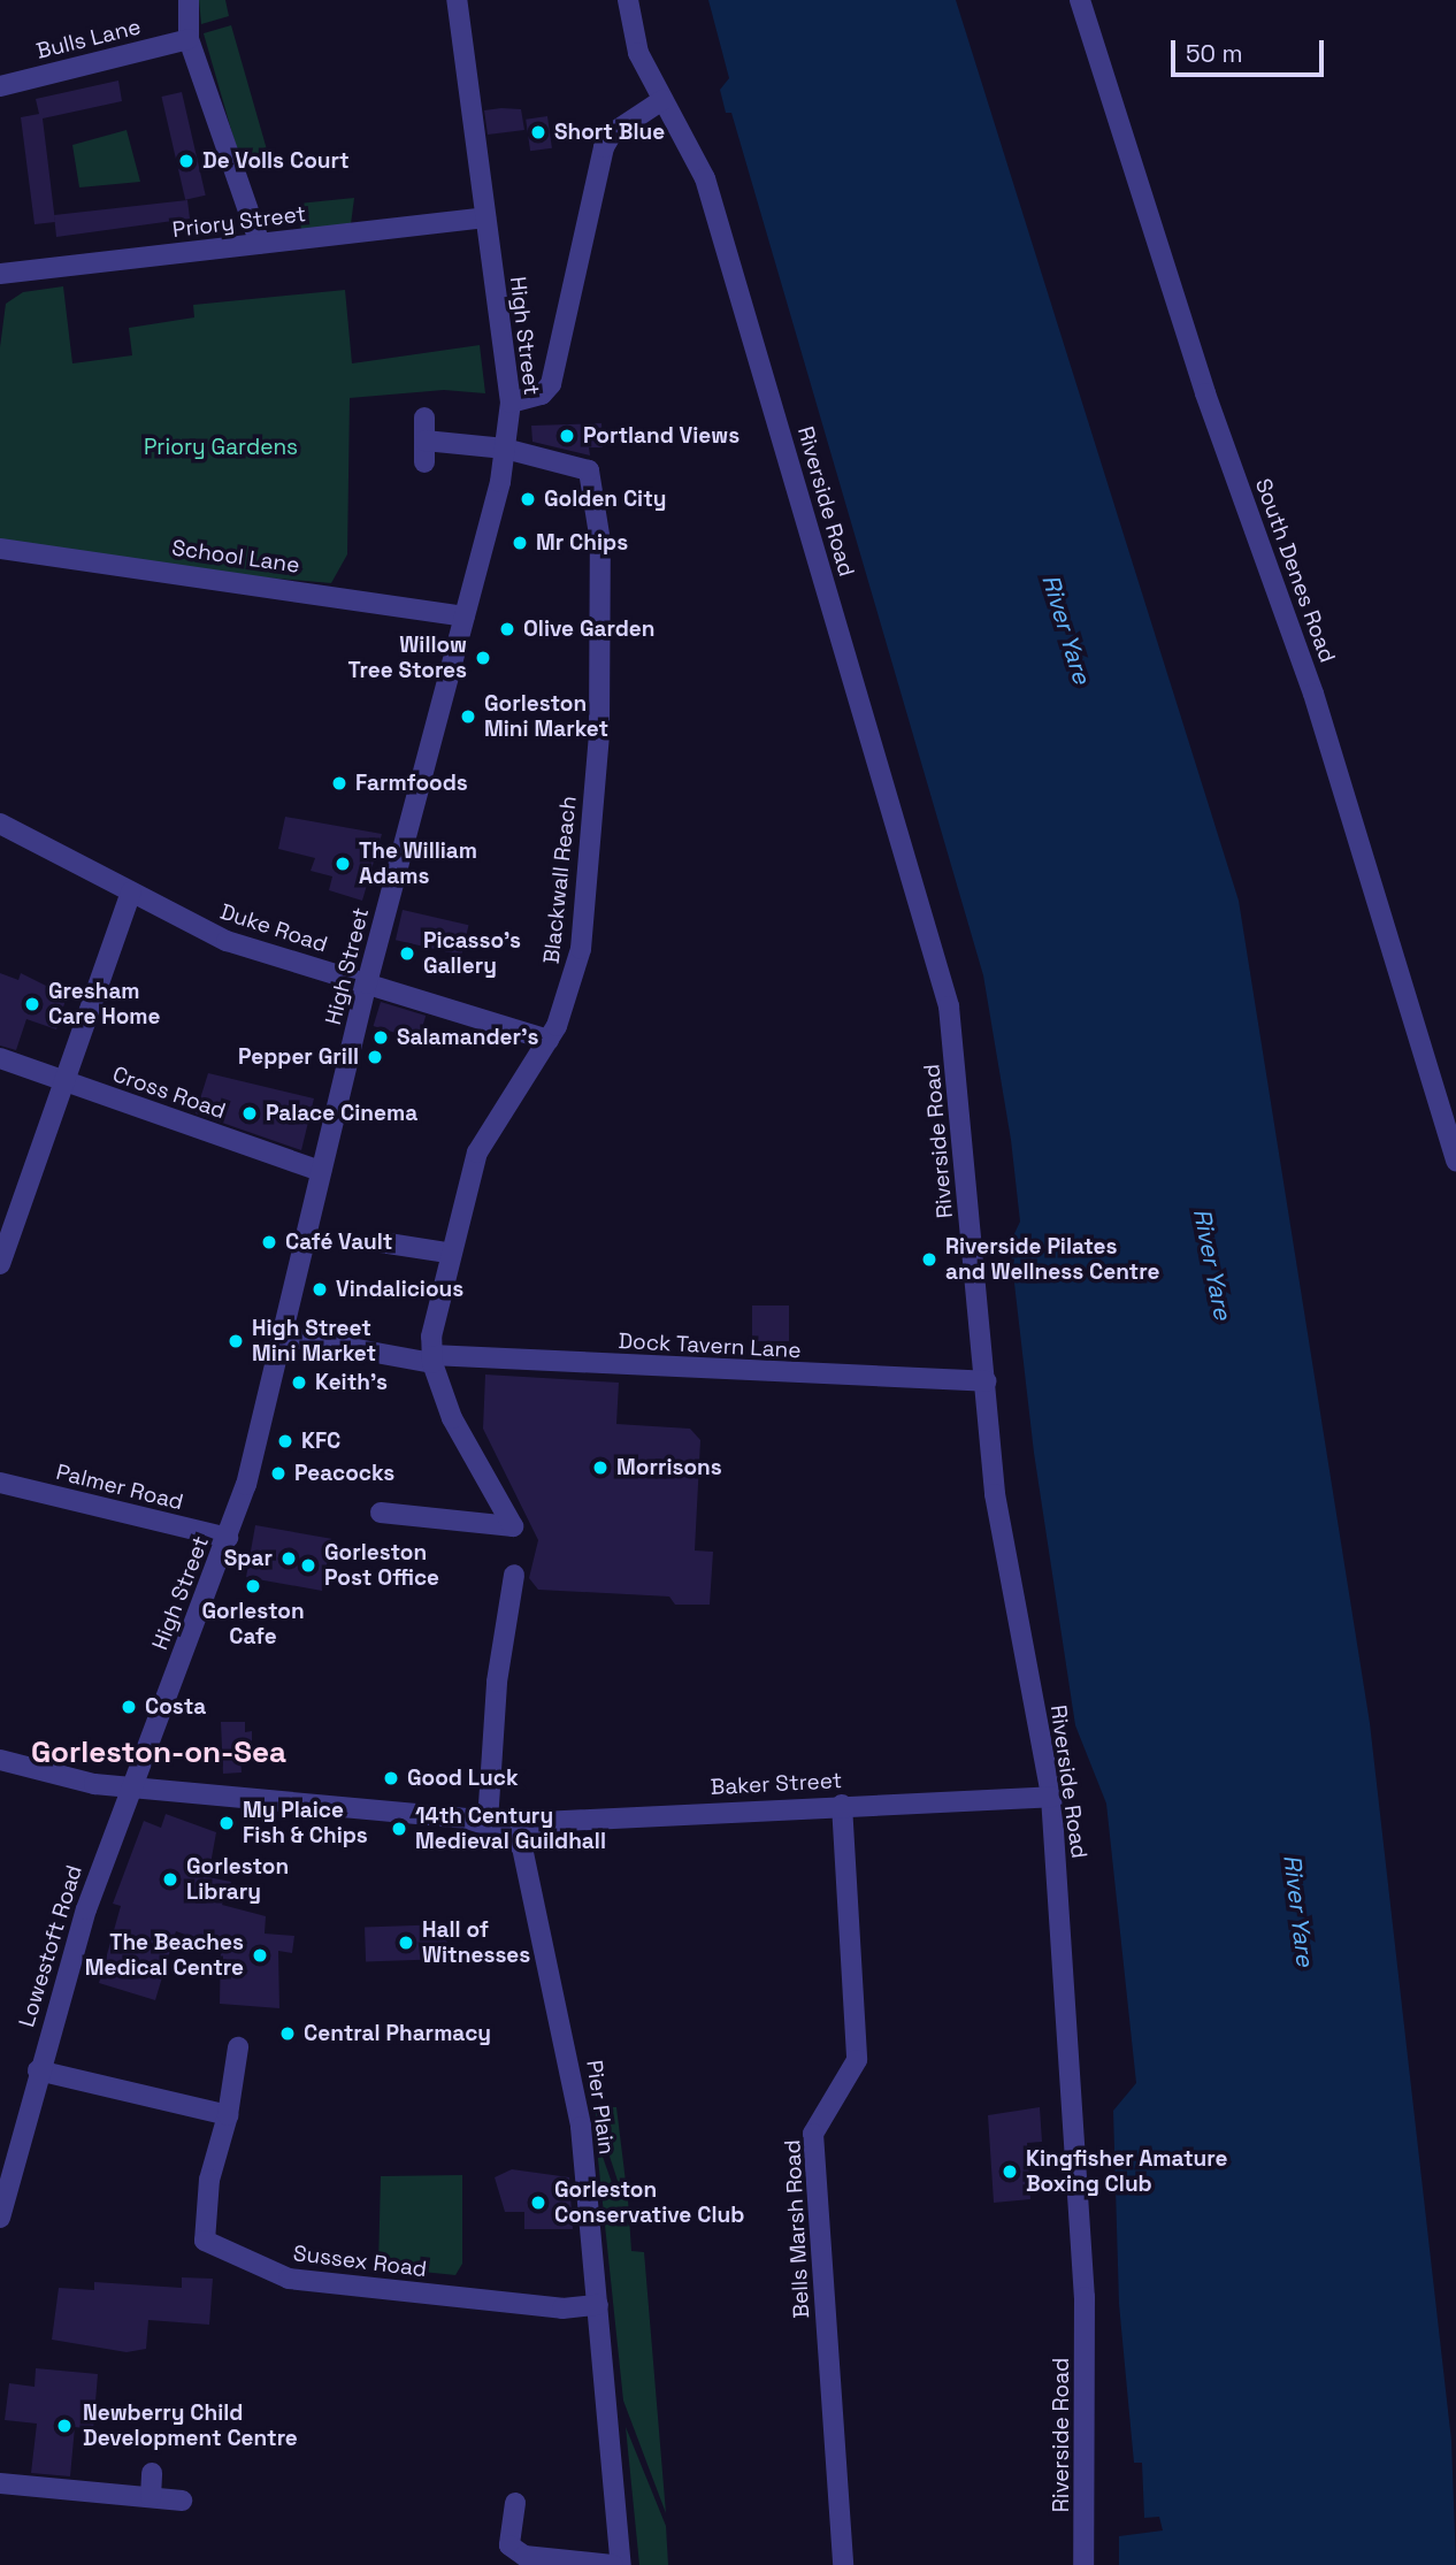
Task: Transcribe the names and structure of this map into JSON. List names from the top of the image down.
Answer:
{
  "streets": {
    "street": [
      "Bulls Lane",
      "Priory Street",
      "High Street",
      "Riverside Road",
      "School Lane",
      "South Denes Road",
      "Blackwall Reach",
      "Duke Road",
      "Cross Road",
      "Dock Tavern Lane",
      "Palmer Road",
      "Baker Street",
      "Lowestoft Road",
      "Pier Plain",
      "Bells Marsh Road",
      "Sussex Road"
    ]
  },
  "crossings": [
    ["Priory Street", "High Street"],
    ["High Street", "School Lane"],
    ["High Street", "Blackwall Reach"],
    ["High Street", "Duke Road"],
    ["High Street", "Cross Road"],
    ["High Street", "Dock Tavern Lane"],
    ["High Street", "Palmer Road"],
    ["High Street", "Baker Street"],
    ["High Street", "Lowestoft Road"],
    ["Riverside Road", "Dock Tavern Lane"],
    ["Riverside Road", "Baker Street"],
    ["Blackwall Reach", "Duke Road"],
    ["Blackwall Reach", "Dock Tavern Lane"],
    ["Baker Street", "Lowestoft Road"],
    ["Baker Street", "Pier Plain"],
    ["Baker Street", "Bells Marsh Road"],
    ["Pier Plain", "Sussex Road"]
  ],
  "districts": ["Gorleston-on-Sea"],
  "water": ["River Yare"],
  "parks": ["Priory Gardens"],
  "places": [
    "Short Blue",
    "De Volls Court",
    "Portland Views",
    "Golden City",
    "Mr Chips",
    "Olive Garden",
    "Willow Tree Stores",
    "Gorleston Mini Market",
    "Farmfoods",
    "The William Adams",
    "Picasso's Gallery",
    "Gresham Care Home",
    "Salamander's",
    "Pepper Grill",
    "Palace Cinema",
    "Café Vault",
    "Riverside Pilates and Wellness Centre",
    "Vindalicious",
    "High Street Mini Market",
    "Keith's",
    "KFC",
    "Morrisons",
    "Peacocks",
    "Spar",
    "Gorleston Post Office",
    "Gorleston Cafe",
    "Costa",
    "Good Luck",
    "My Plaice Fish & Chips",
    "14th Century Medieval Guildhall",
    "Gorleston Library",
    "Hall of Witnesses",
    "The Beaches Medical Centre",
    "Central Pharmacy",
    "Kingfisher Amature Boxing Club",
    "Gorleston Conservative Club",
    "Newberry Child Development Centre"
  ],
  "scale_bar": "50 m"
}
